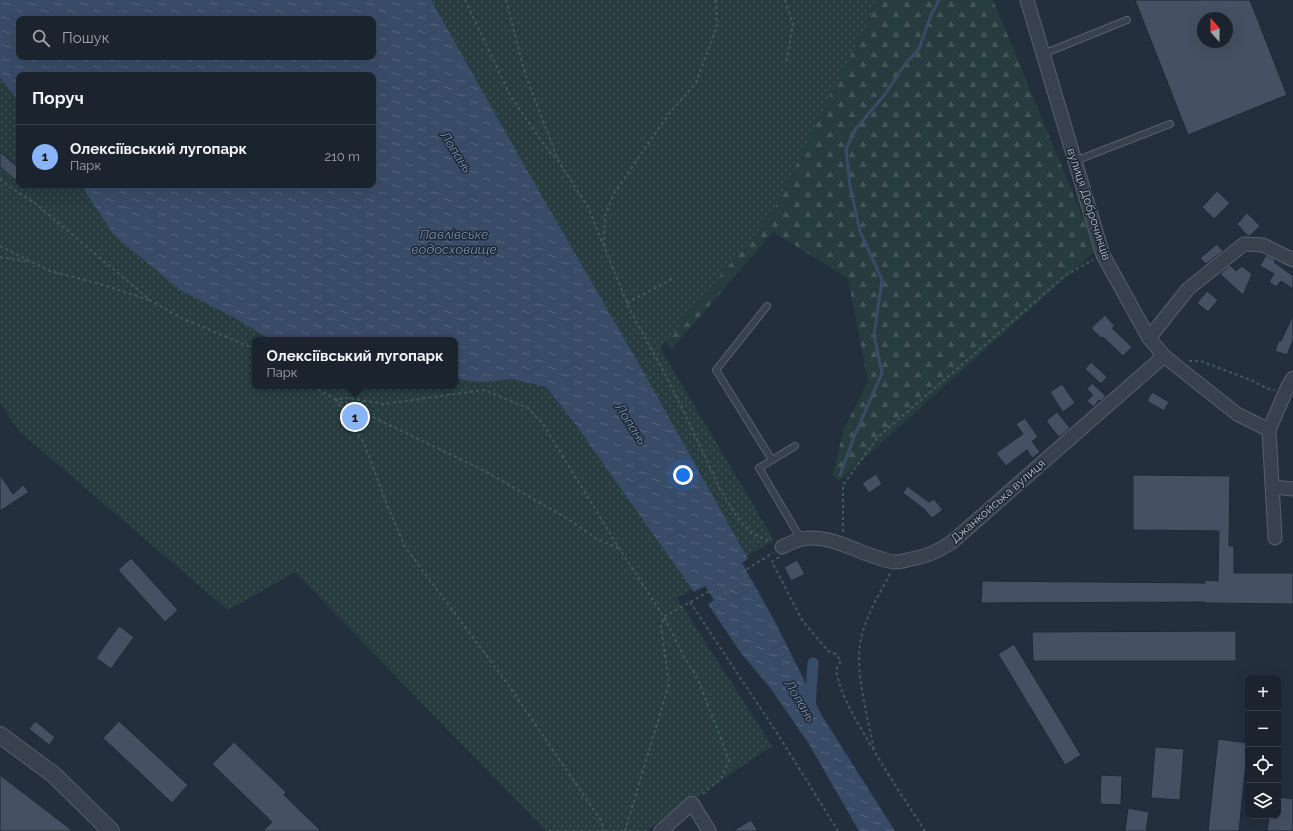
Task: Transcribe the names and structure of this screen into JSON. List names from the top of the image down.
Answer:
{
  "streets": {
    "street": ["вулиця Доброчинців", "Джанкойська вулиця"]
  },
  "crossings": [
    ["вулиця Доброчинців", "Джанкойська вулиця"]
  ],
  "water": ["Лопань", "Павлівське водосховище"],
  "north": "top",
  "page": {
    "search": "Пошук",
    "heading": "Поруч",
    "list": [
      {
        "mark": "1",
        "name": "Олексіївський лугопарк",
        "note": "Парк",
        "value": "210 m"
      }
    ],
    "popup": ["Олексіївський лугопарк", "Парк"],
    "pins": "1",
    "map_buttons": ["+", "−"]
  }
}
